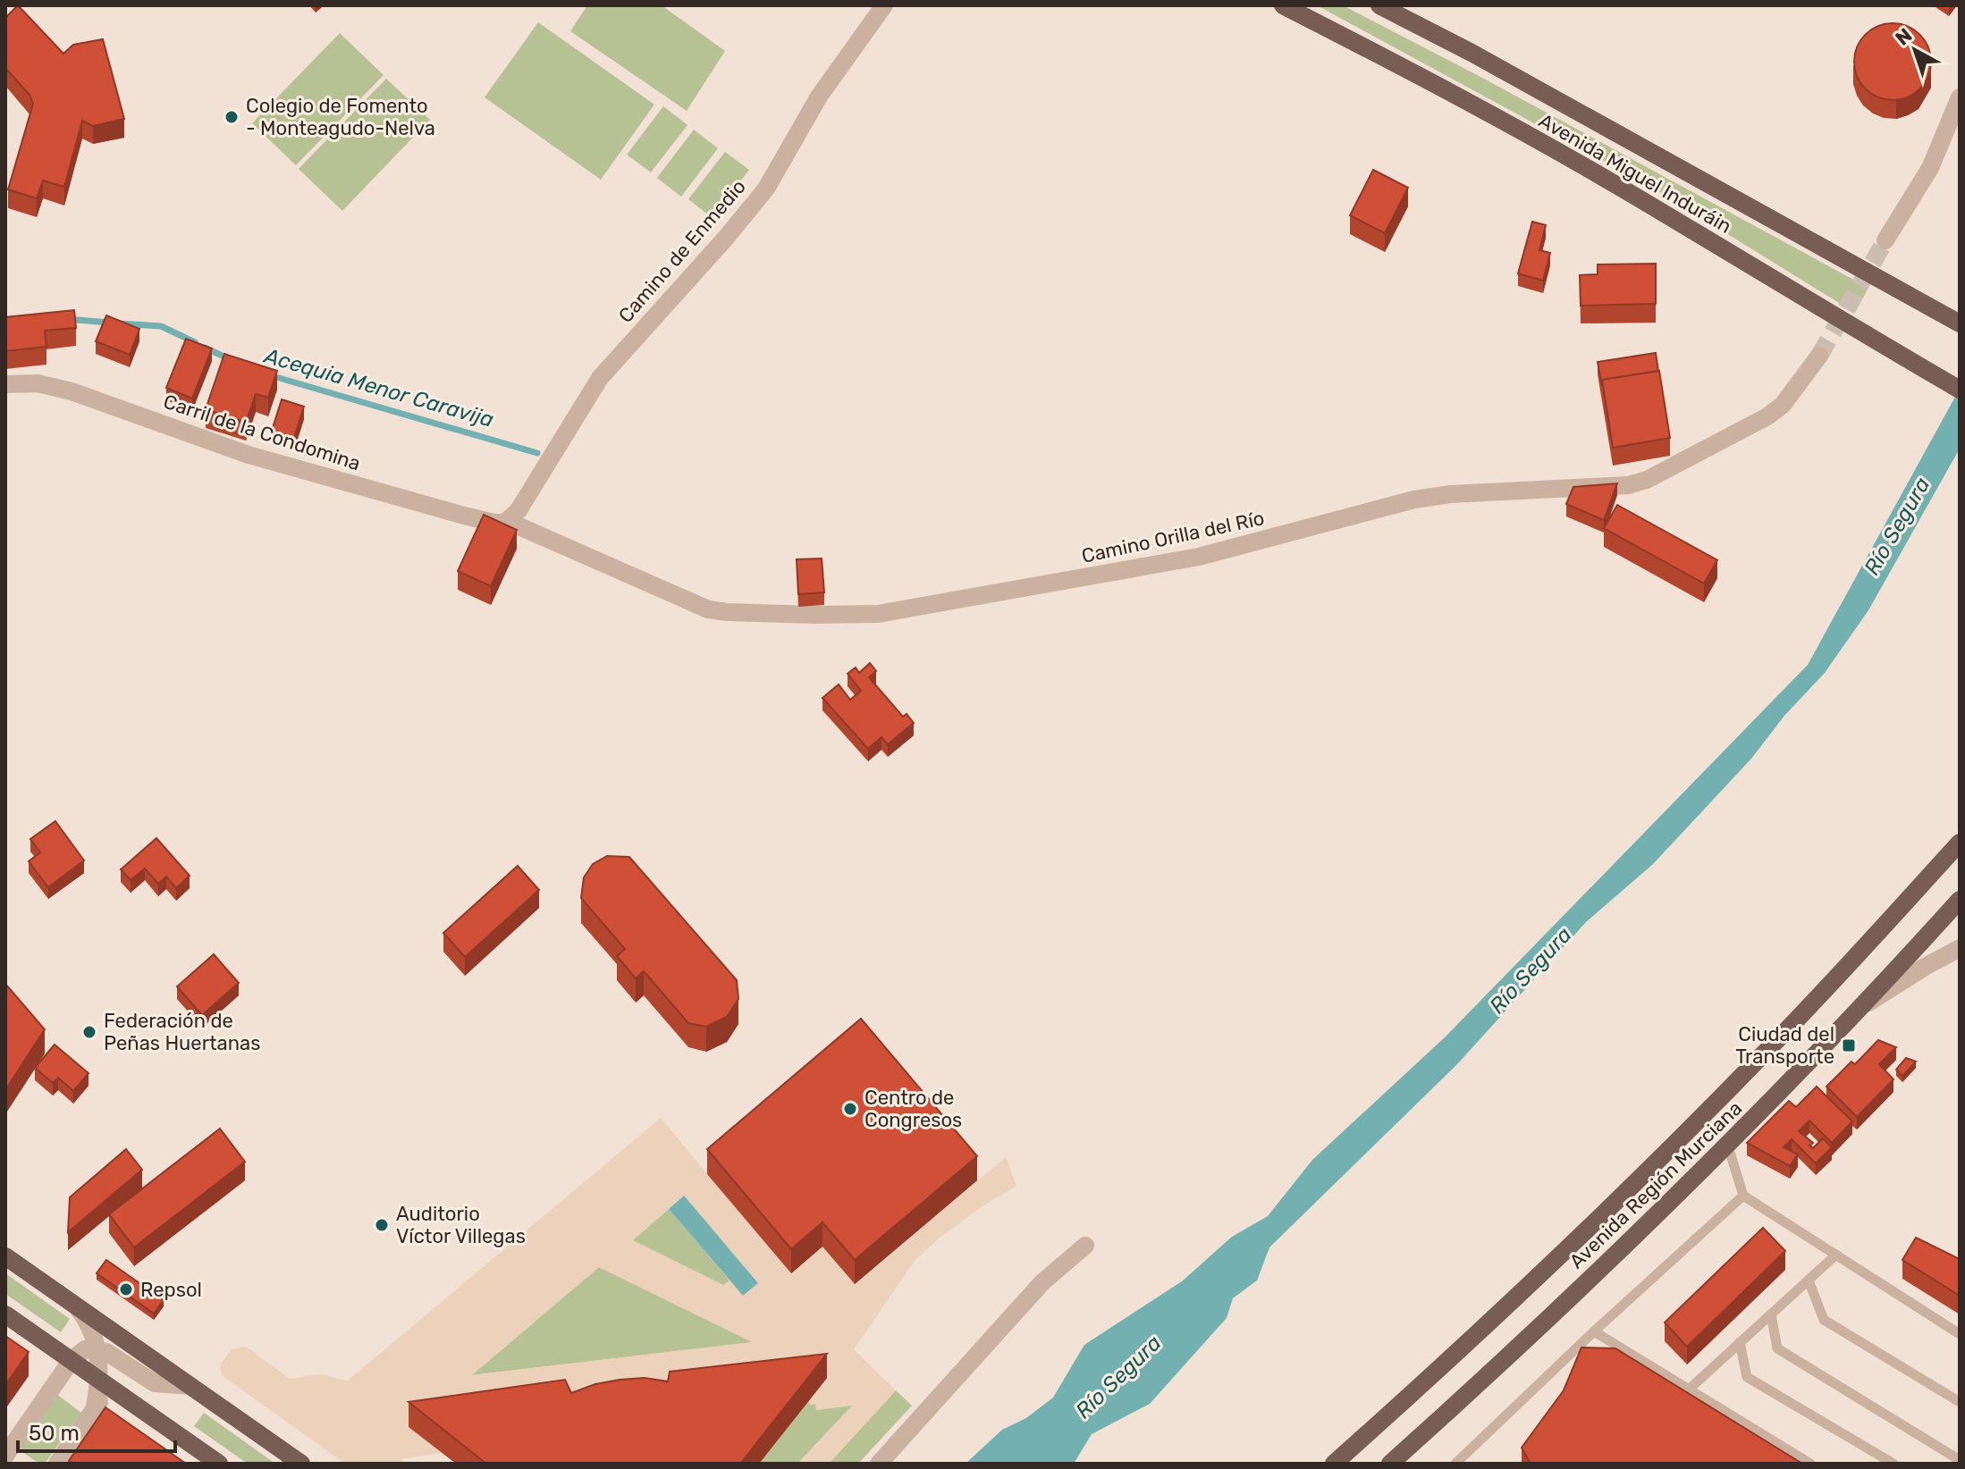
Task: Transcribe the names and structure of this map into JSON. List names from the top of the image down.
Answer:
{
  "streets": {
    "main road": ["Avenida Miguel Induráin", "Avenida Región Murciana"],
    "street": ["Camino de Enmedio", "Carril de la Condomina", "Camino Orilla del Río"]
  },
  "crossings": [
    ["Camino de Enmedio", "Carril de la Condomina"],
    ["Camino de Enmedio", "Camino Orilla del Río"],
    ["Carril de la Condomina", "Camino Orilla del Río"]
  ],
  "water": ["Acequia Menor Caravija", "Río Segura"],
  "places": {
    "other": [
      "Colegio de Fomento - Monteagudo-Nelva",
      "Federación de Peñas Huertanas",
      "Centro de Congresos",
      "Auditorio Víctor Villegas",
      "Repsol"
    ],
    "transit": ["Ciudad del Transporte"]
  },
  "scale_bar": "50 m",
  "north": "top left"
}
